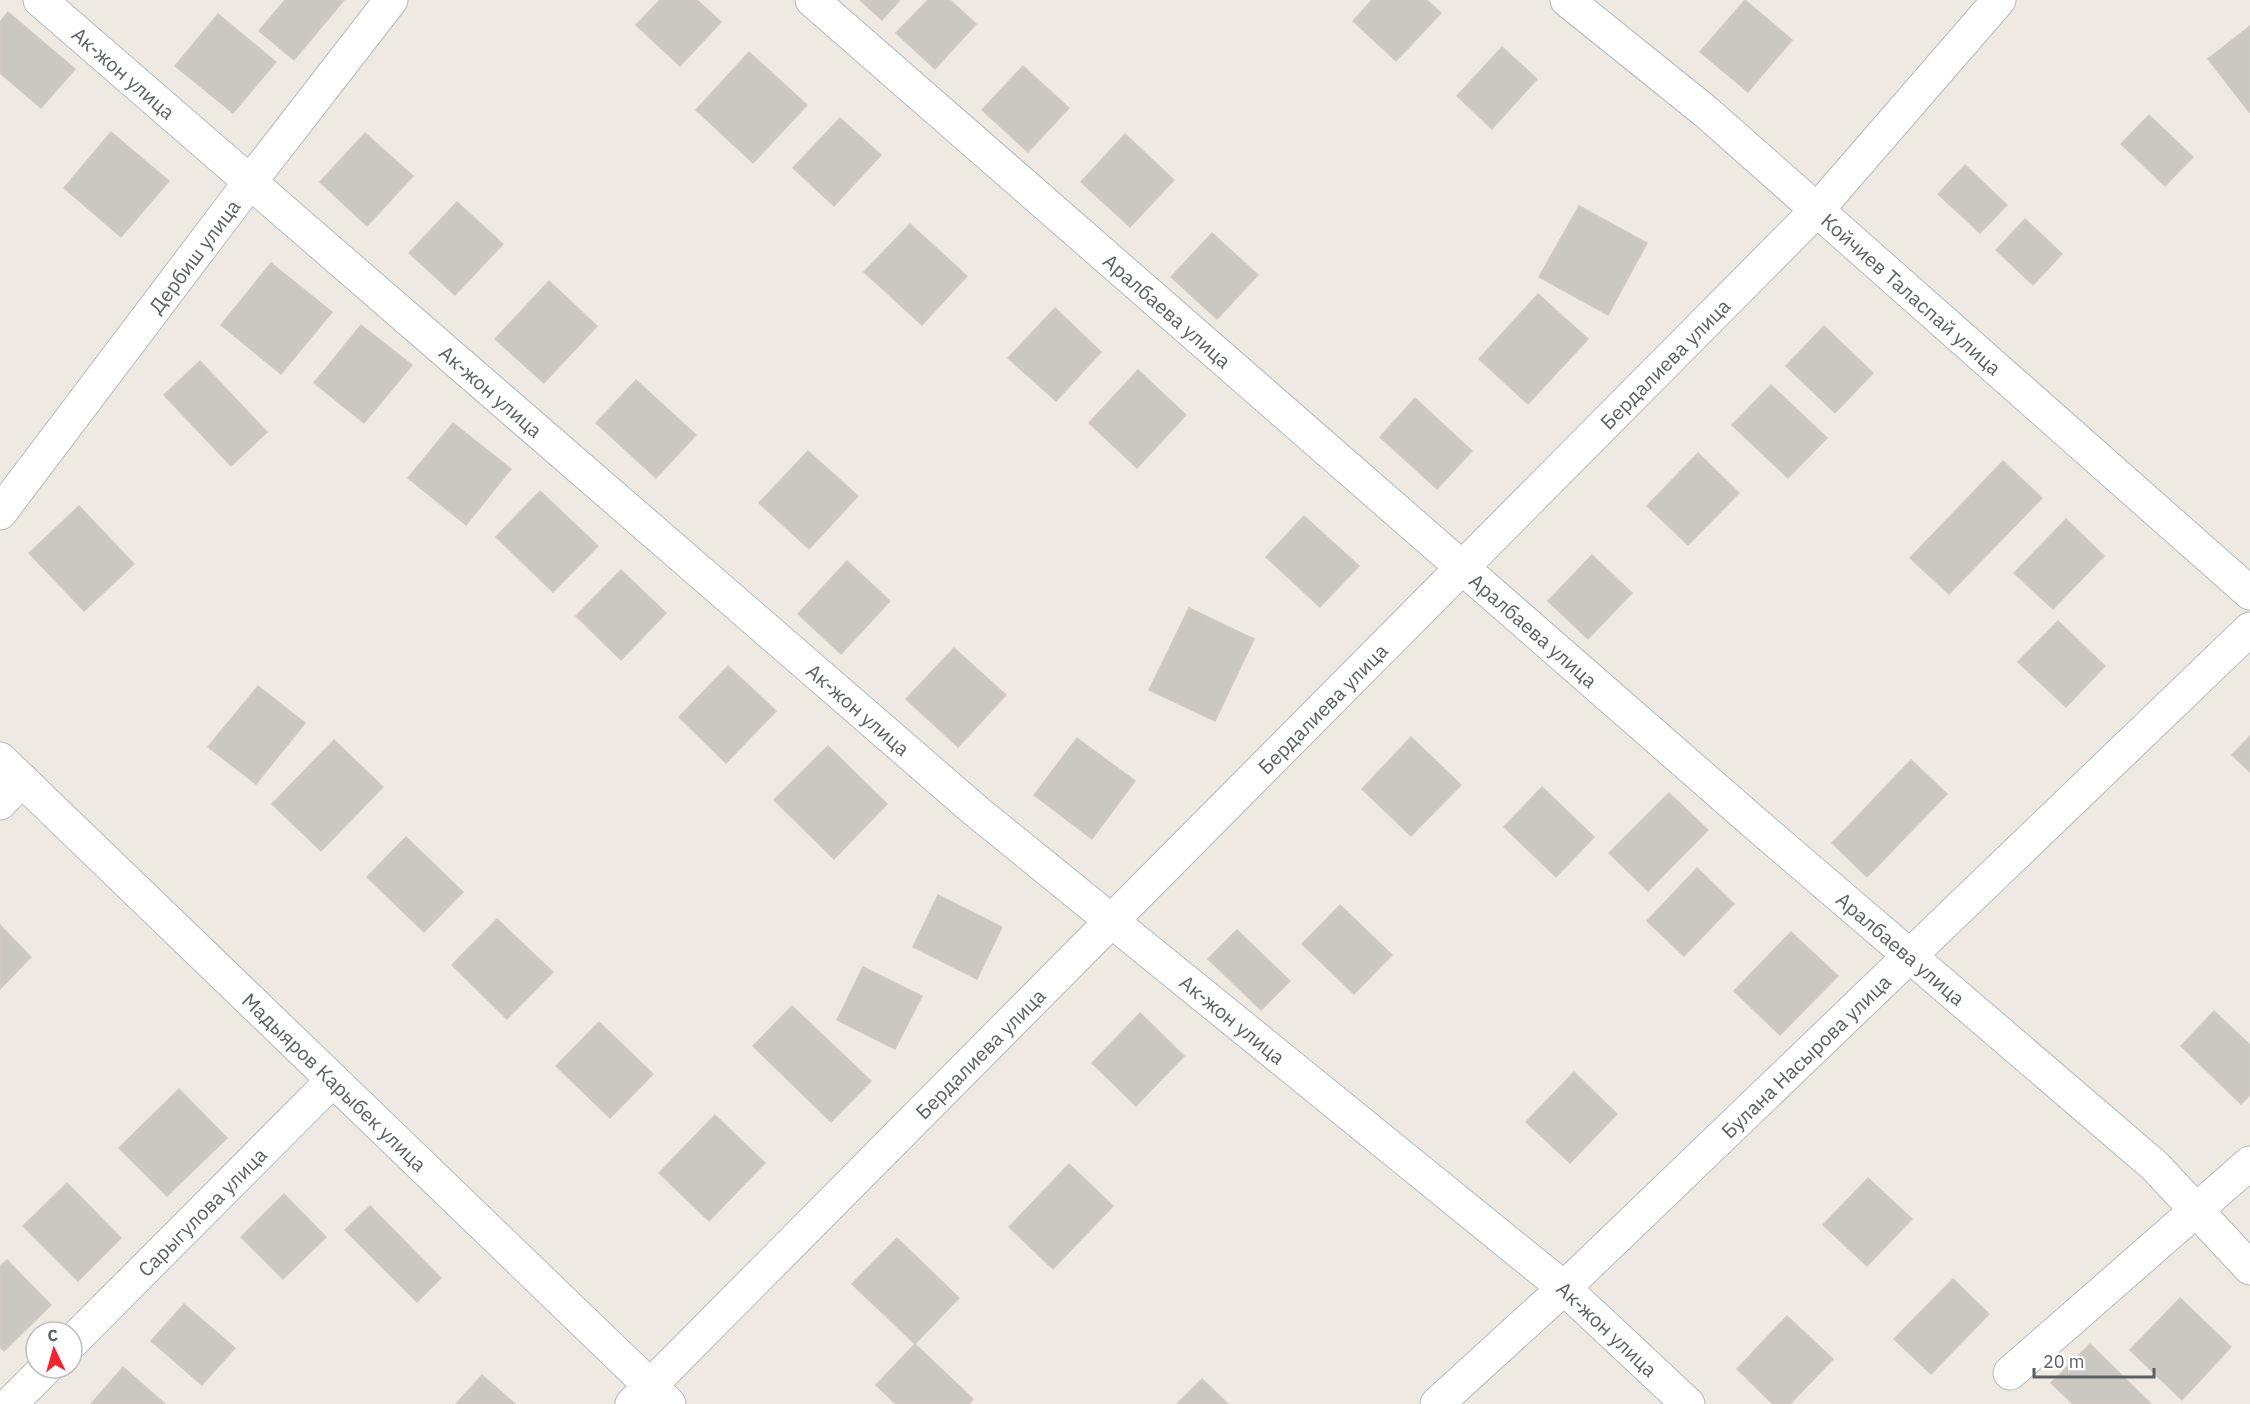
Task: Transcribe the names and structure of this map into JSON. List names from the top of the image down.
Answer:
{
  "streets": {
    "street": [
      "Ак-жон улица",
      "Дербиш улица",
      "Койчиев Таласпай улица",
      "Аралбаева улица",
      "Бердалиева улица",
      "Булана Насырова улица",
      "Мадыяров Карыбек улица",
      "Сарыгулова улица"
    ]
  },
  "crossings": [
    ["Ак-жон улица", "Дербиш улица"],
    ["Ак-жон улица", "Бердалиева улица"],
    ["Ак-жон улица", "Булана Насырова улица"],
    ["Койчиев Таласпай улица", "Бердалиева улица"],
    ["Аралбаева улица", "Бердалиева улица"],
    ["Аралбаева улица", "Булана Насырова улица"],
    ["Бердалиева улица", "Мадыяров Карыбек улица"],
    ["Мадыяров Карыбек улица", "Сарыгулова улица"]
  ],
  "scale_bar": "20 m",
  "north": "top"
}
